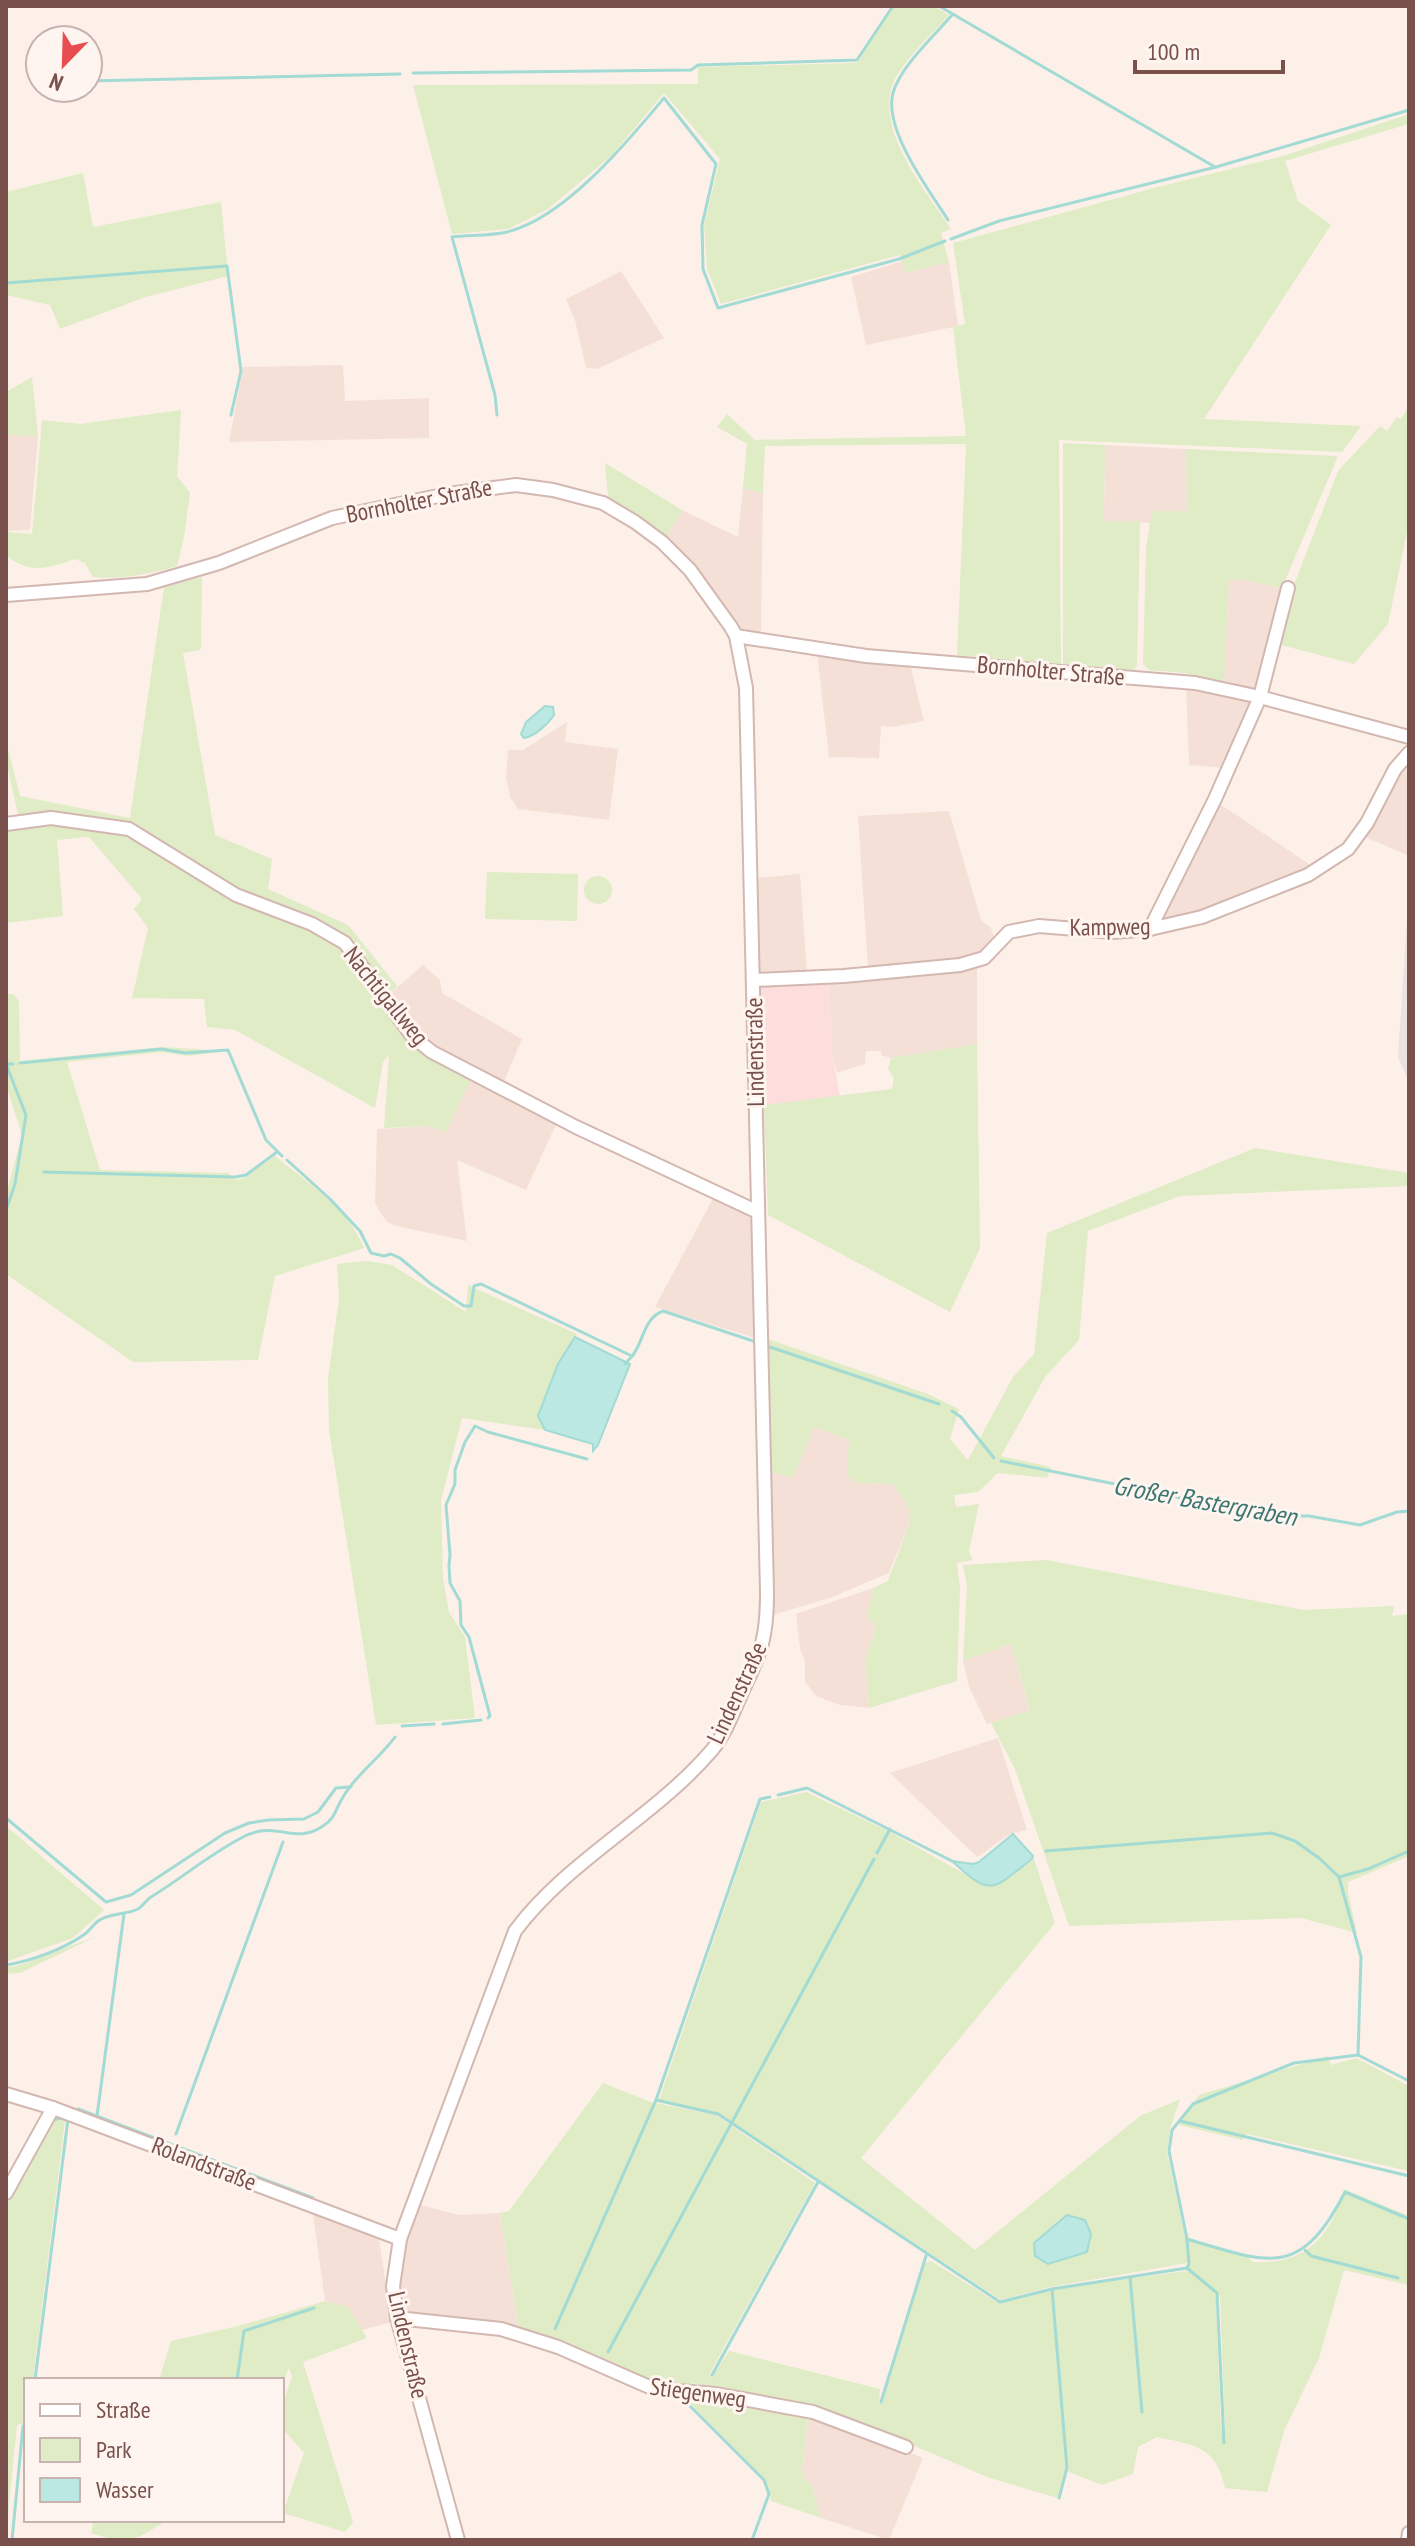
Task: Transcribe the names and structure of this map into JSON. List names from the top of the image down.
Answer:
{
  "streets": {
    "street": [
      "Bornholter Straße",
      "Kampweg",
      "Nachtigallweg",
      "Lindenstraße",
      "Rolandstraße",
      "Stiegenweg"
    ]
  },
  "crossings": [
    ["Bornholter Straße", "Lindenstraße"],
    ["Kampweg", "Lindenstraße"],
    ["Nachtigallweg", "Lindenstraße"],
    ["Lindenstraße", "Rolandstraße"],
    ["Lindenstraße", "Stiegenweg"]
  ],
  "water": ["Großer Bastergraben"],
  "legend": ["Straße", "Park", "Wasser"],
  "scale_bar": "100 m",
  "north": "bottom left"
}
